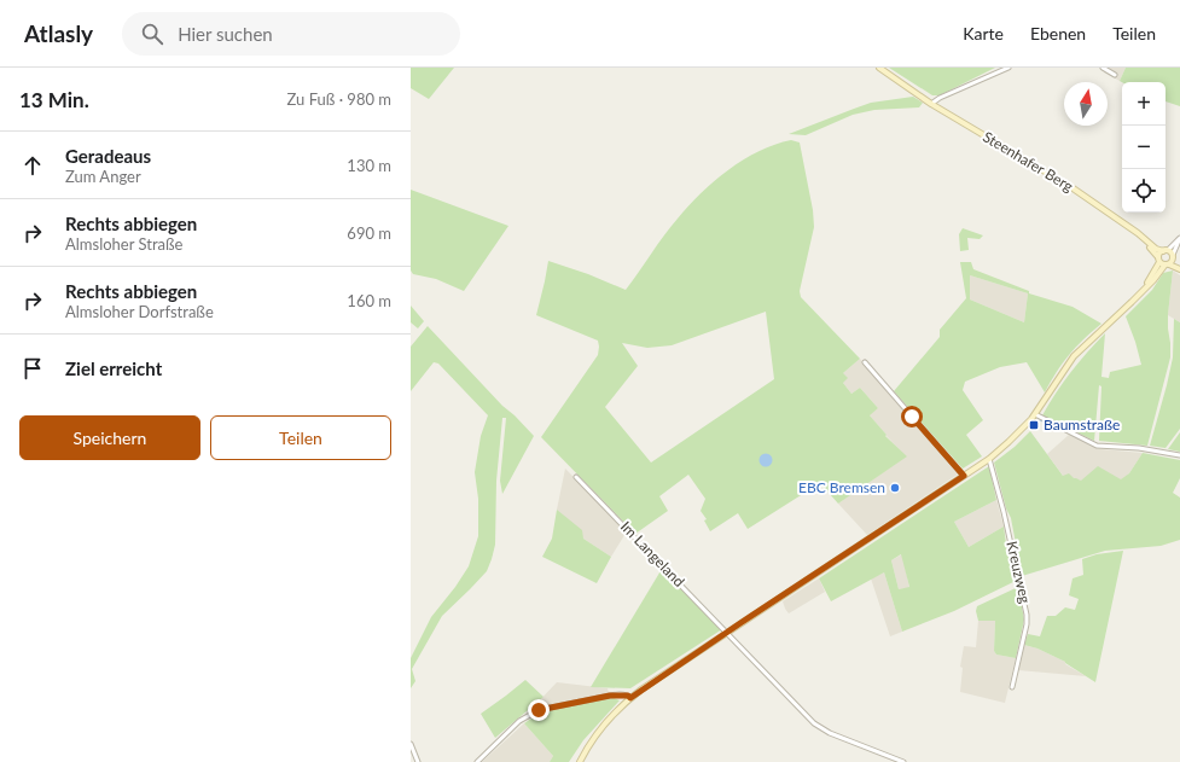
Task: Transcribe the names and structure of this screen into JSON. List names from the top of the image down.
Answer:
{
  "streets": {
    "street": ["Steenhafer Berg", "Im Langeland", "Kreuzweg"]
  },
  "places": {
    "transit": ["Baumstraße"],
    "other": ["EBC Bremsen"]
  },
  "north": "top",
  "page": {
    "header": "Atlasly",
    "search": "Hier suchen",
    "nav": ["Karte", "Ebenen", "Teilen"],
    "heading": ["13 Min.", "Zu Fuß · 980 m"],
    "map_buttons": ["+", "−"],
    "list": [
      ["Geradeaus", "Zum Anger", "130 m"],
      ["Rechts abbiegen", "Almsloher Straße", "690 m"],
      ["Rechts abbiegen", "Almsloher Dorfstraße", "160 m"],
      "Ziel erreicht"
    ],
    "buttons": ["Speichern", "Teilen"]
  }
}
